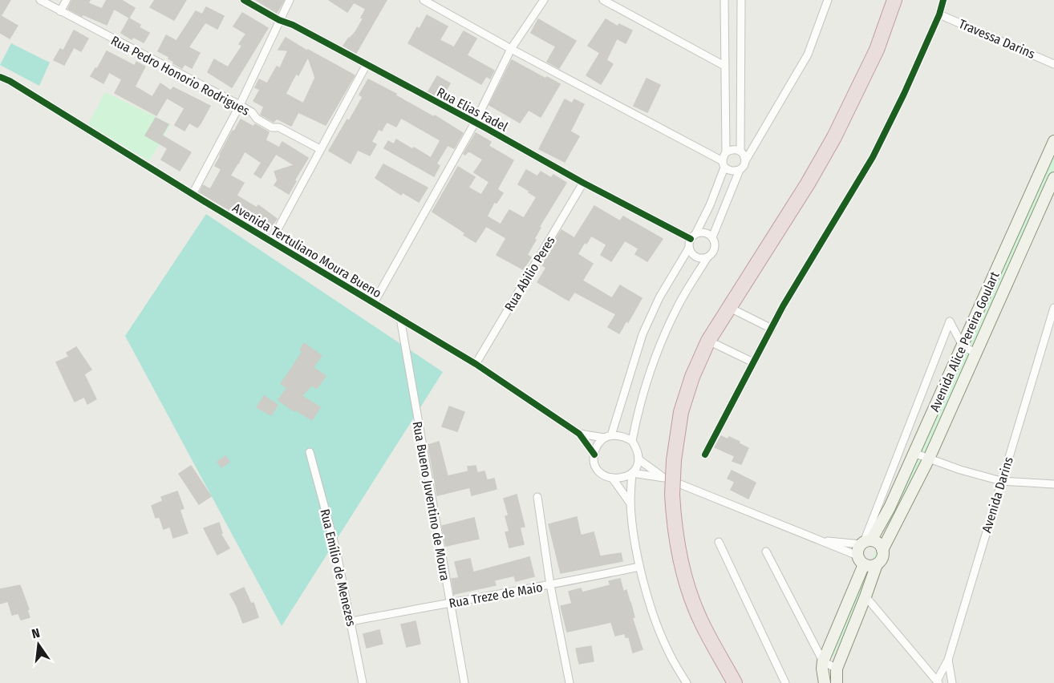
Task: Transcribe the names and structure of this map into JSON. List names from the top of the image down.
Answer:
{
  "streets": {
    "street": [
      "Travessa Darins",
      "Rua Pedro Honorio Rodrigues",
      "Rua Elias Fadel",
      "Avenida Tertuliano Moura Bueno",
      "Rua Abilio Peres",
      "Avenida Alice Pereira Goulart",
      "Avenida Darins",
      "Rua Bueno Juventino de Moura",
      "Rua Emílio de Menezes",
      "Rua Treze de Maio"
    ]
  },
  "crossings": [
    ["Rua Elias Fadel", "Rua Abilio Peres"],
    ["Avenida Tertuliano Moura Bueno", "Rua Abilio Peres"],
    ["Avenida Tertuliano Moura Bueno", "Rua Bueno Juventino de Moura"],
    ["Rua Bueno Juventino de Moura", "Rua Treze de Maio"],
    ["Rua Emílio de Menezes", "Rua Treze de Maio"]
  ],
  "north": "top"
}
